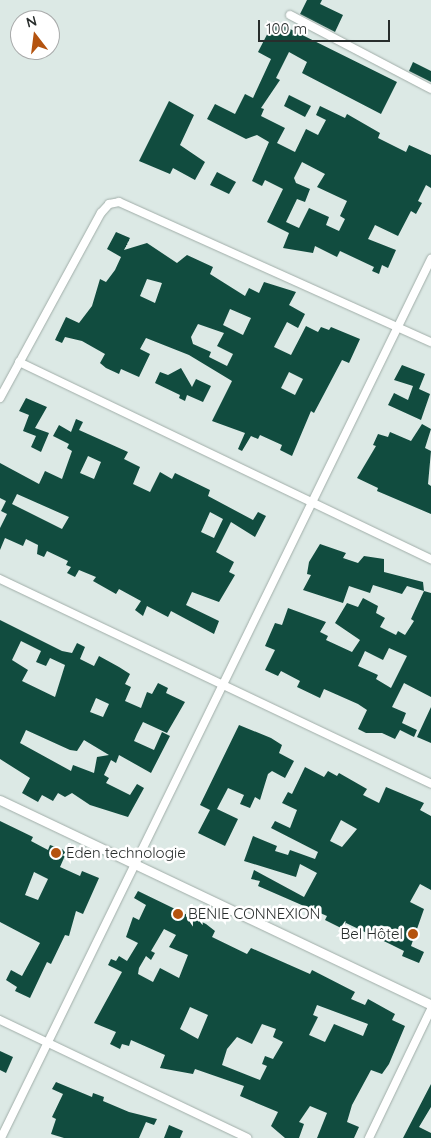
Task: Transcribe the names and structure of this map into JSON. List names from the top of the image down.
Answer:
{
  "places": ["Eden technologie", "BENIE CONNEXION", "Bel Hôtel"],
  "scale_bar": "100 m",
  "north": "top"
}
